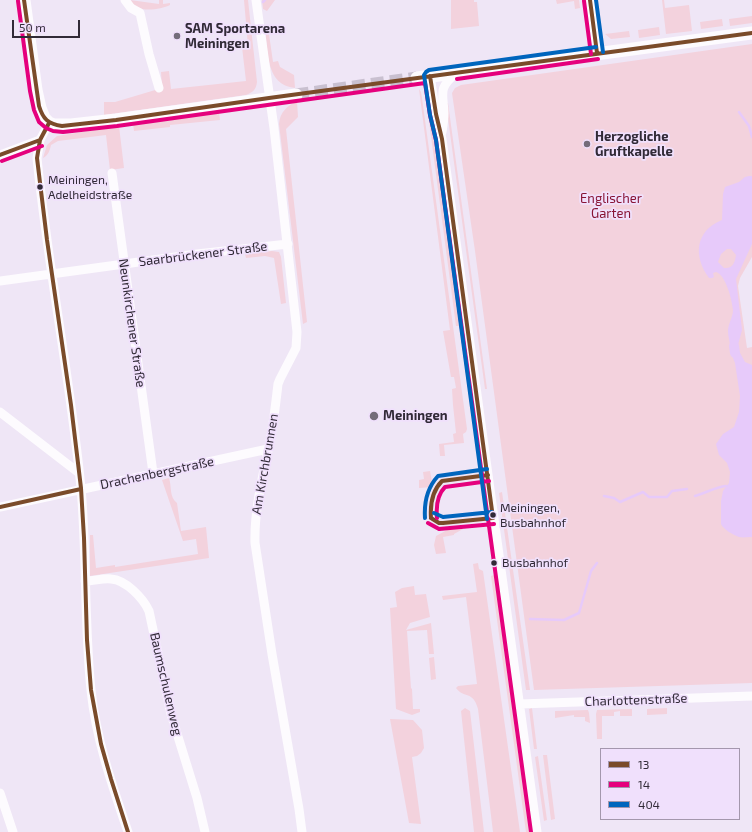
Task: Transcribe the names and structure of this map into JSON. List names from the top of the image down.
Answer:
{
  "streets": {
    "street": [
      "Saarbrückener Straße",
      "Neunkirchener Straße",
      "Am Kirchbrunnen",
      "Drachenbergstraße",
      "Baumschulenweg",
      "Charlottenstraße"
    ]
  },
  "crossings": [
    ["Saarbrückener Straße", "Neunkirchener Straße"],
    ["Saarbrückener Straße", "Am Kirchbrunnen"],
    ["Neunkirchener Straße", "Drachenbergstraße"],
    ["Am Kirchbrunnen", "Drachenbergstraße"]
  ],
  "parks": ["Englischer Garten"],
  "places": [
    "SAM Sportarena Meiningen",
    "Herzogliche Gruftkapelle",
    "Meiningen, Adelheidstraße",
    "Meiningen",
    "Meiningen, Busbahnhof",
    "Busbahnhof"
  ],
  "lines": ["transit line 13", "transit line 404", "transit line 14"],
  "legend": ["13", "14", "404"],
  "scale_bar": "50 m"
}
